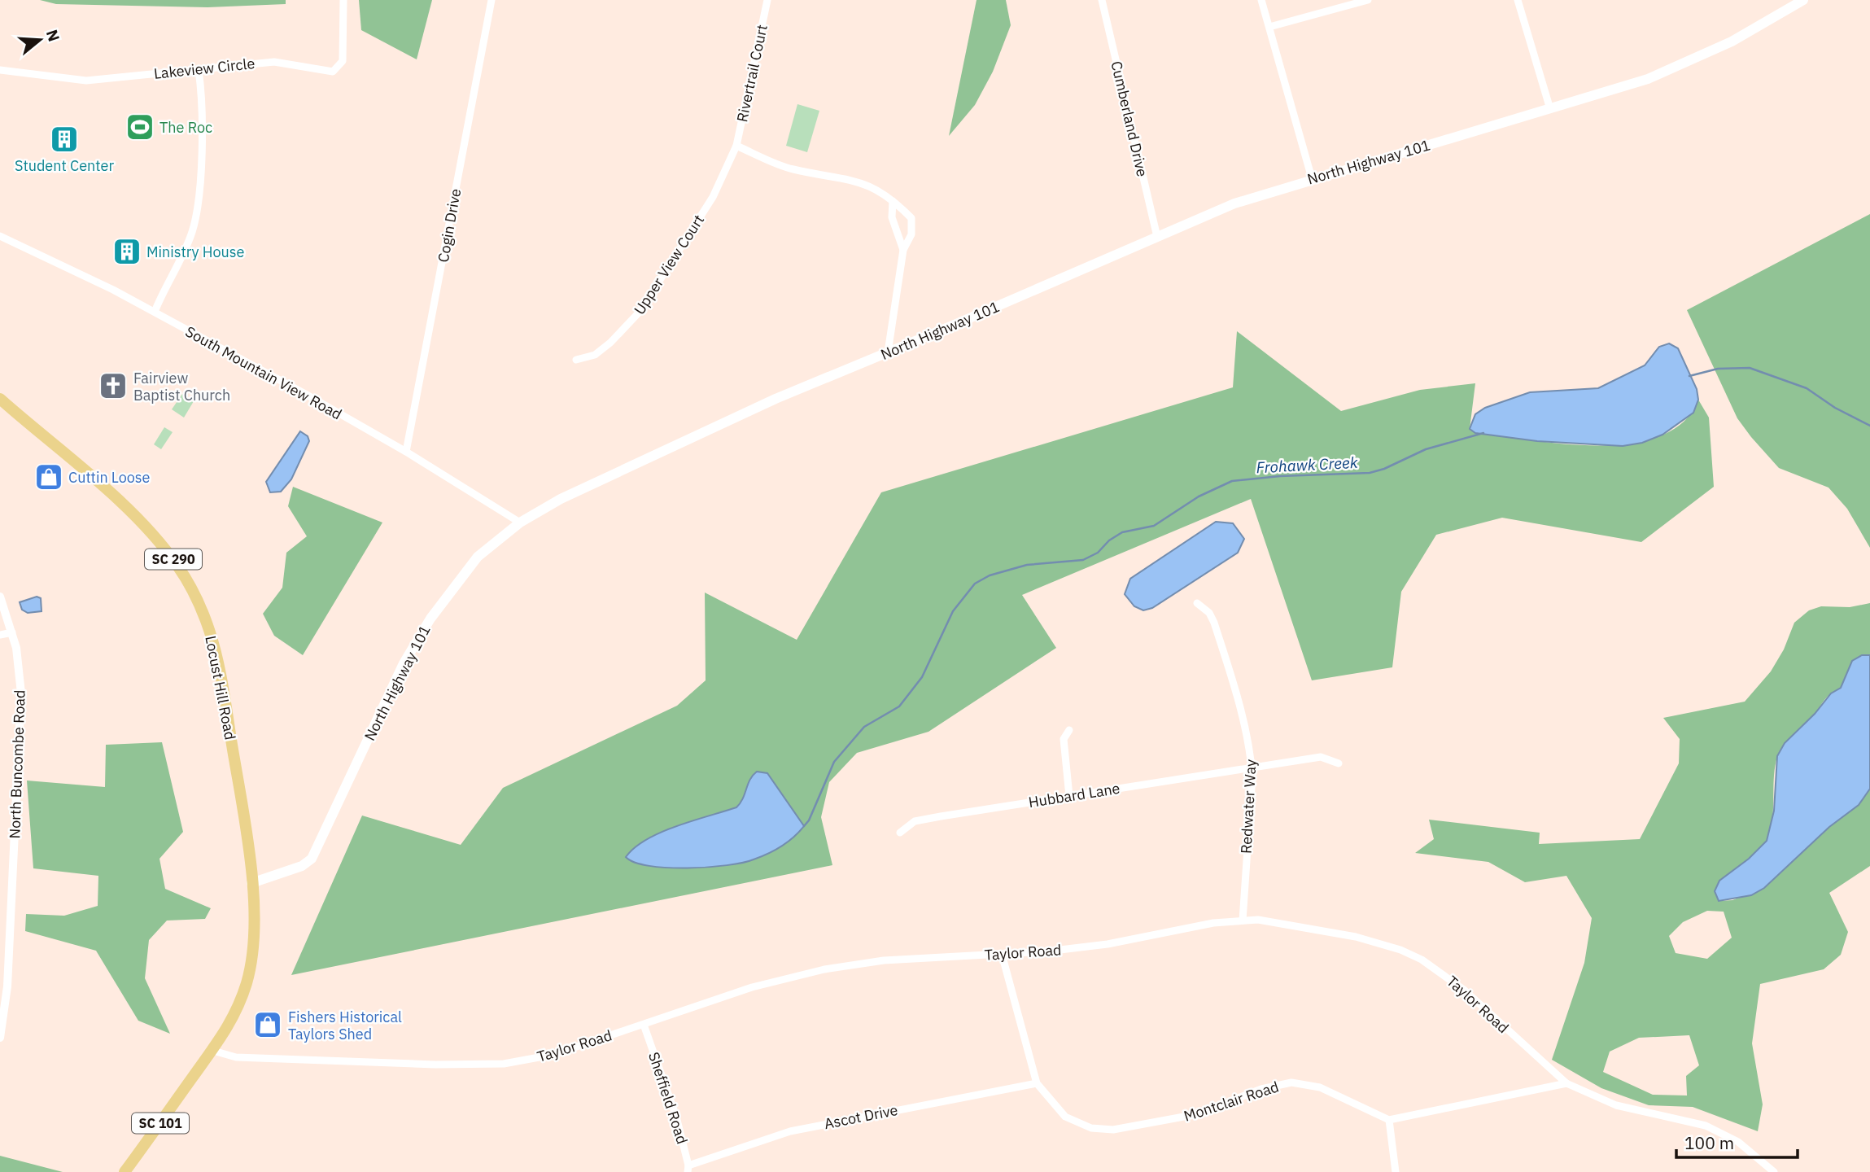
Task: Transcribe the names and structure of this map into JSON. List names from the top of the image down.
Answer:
{
  "streets": {
    "main road": [
      "North Highway 101",
      "SC 290",
      "Locust Hill Road",
      "SC 101"
    ],
    "street": [
      "Lakeview Circle",
      "Rivertrail Court",
      "Cumberland Drive",
      "Cogin Drive",
      "Upper View Court",
      "South Mountain View Road",
      "North Buncombe Road",
      "Hubbard Lane",
      "Redwater Way",
      "Taylor Road",
      "Sheffield Road",
      "Montclair Road",
      "Ascot Drive"
    ]
  },
  "crossings": [
    ["Rivertrail Court", "Upper View Court"],
    ["Cumberland Drive", "North Highway 101"],
    ["North Highway 101", "South Mountain View Road"],
    ["North Highway 101", "Locust Hill Road"],
    ["Cogin Drive", "South Mountain View Road"],
    ["Locust Hill Road", "Taylor Road"],
    ["Locust Hill Road", "SC 101"],
    ["Hubbard Lane", "Redwater Way"],
    ["Redwater Way", "Taylor Road"],
    ["Taylor Road", "Sheffield Road"],
    ["Taylor Road", "Montclair Road"],
    ["Taylor Road", "SC 101"],
    ["Sheffield Road", "Ascot Drive"],
    ["Montclair Road", "Ascot Drive"]
  ],
  "water": ["Frohawk Creek"],
  "places": {
    "sports": ["The Roc"],
    "building": ["Student Center", "Ministry House"],
    "church": ["Fairview Baptist Church"],
    "shop": ["Cuttin Loose", "Fishers Historical Taylors Shed"]
  },
  "scale_bar": "100 m",
  "north": "right"
}
